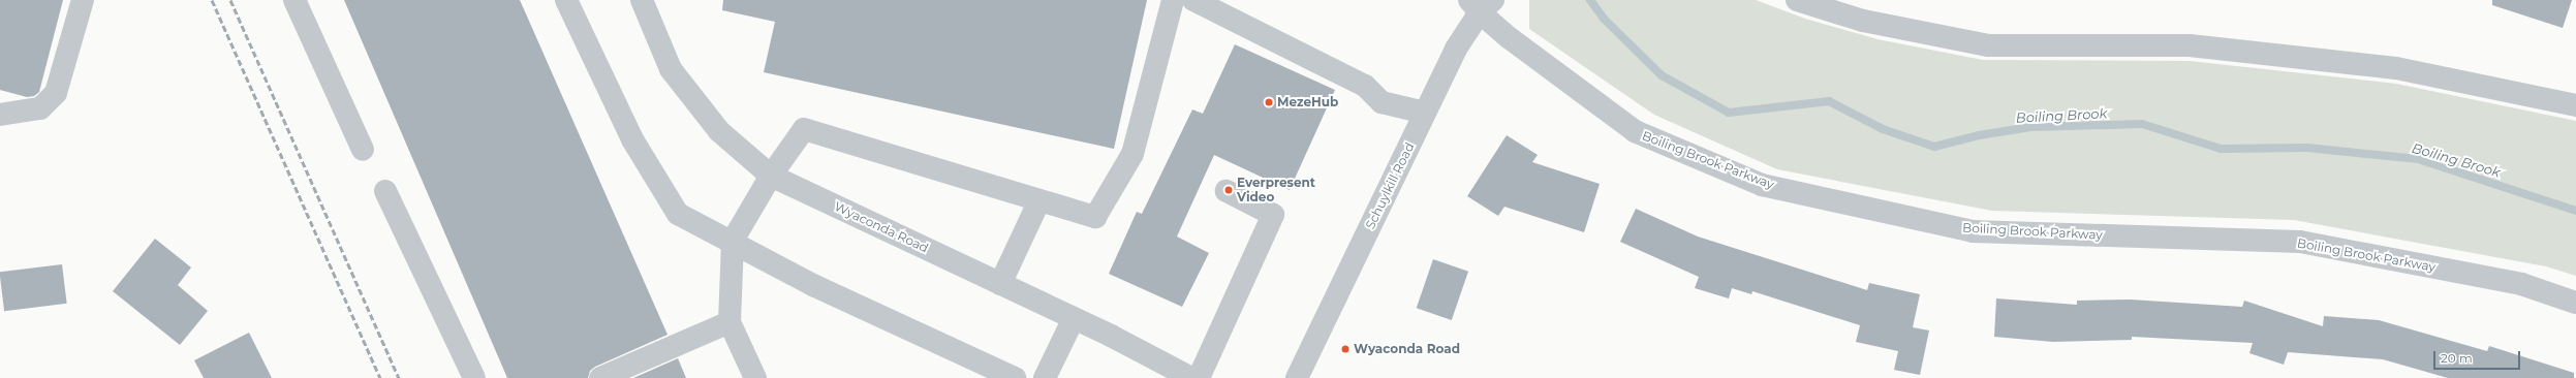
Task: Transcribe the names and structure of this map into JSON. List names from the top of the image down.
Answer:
{
  "streets": {
    "street": ["Boiling Brook Parkway", "Schuylkill Road", "Wyaconda Road"]
  },
  "crossings": [
    ["Boiling Brook Parkway", "Schuylkill Road"]
  ],
  "water": ["Boiling Brook"],
  "places": ["MezeHub", "Everpresent Video", "Wyaconda Road"],
  "scale_bar": "20 m"
}
